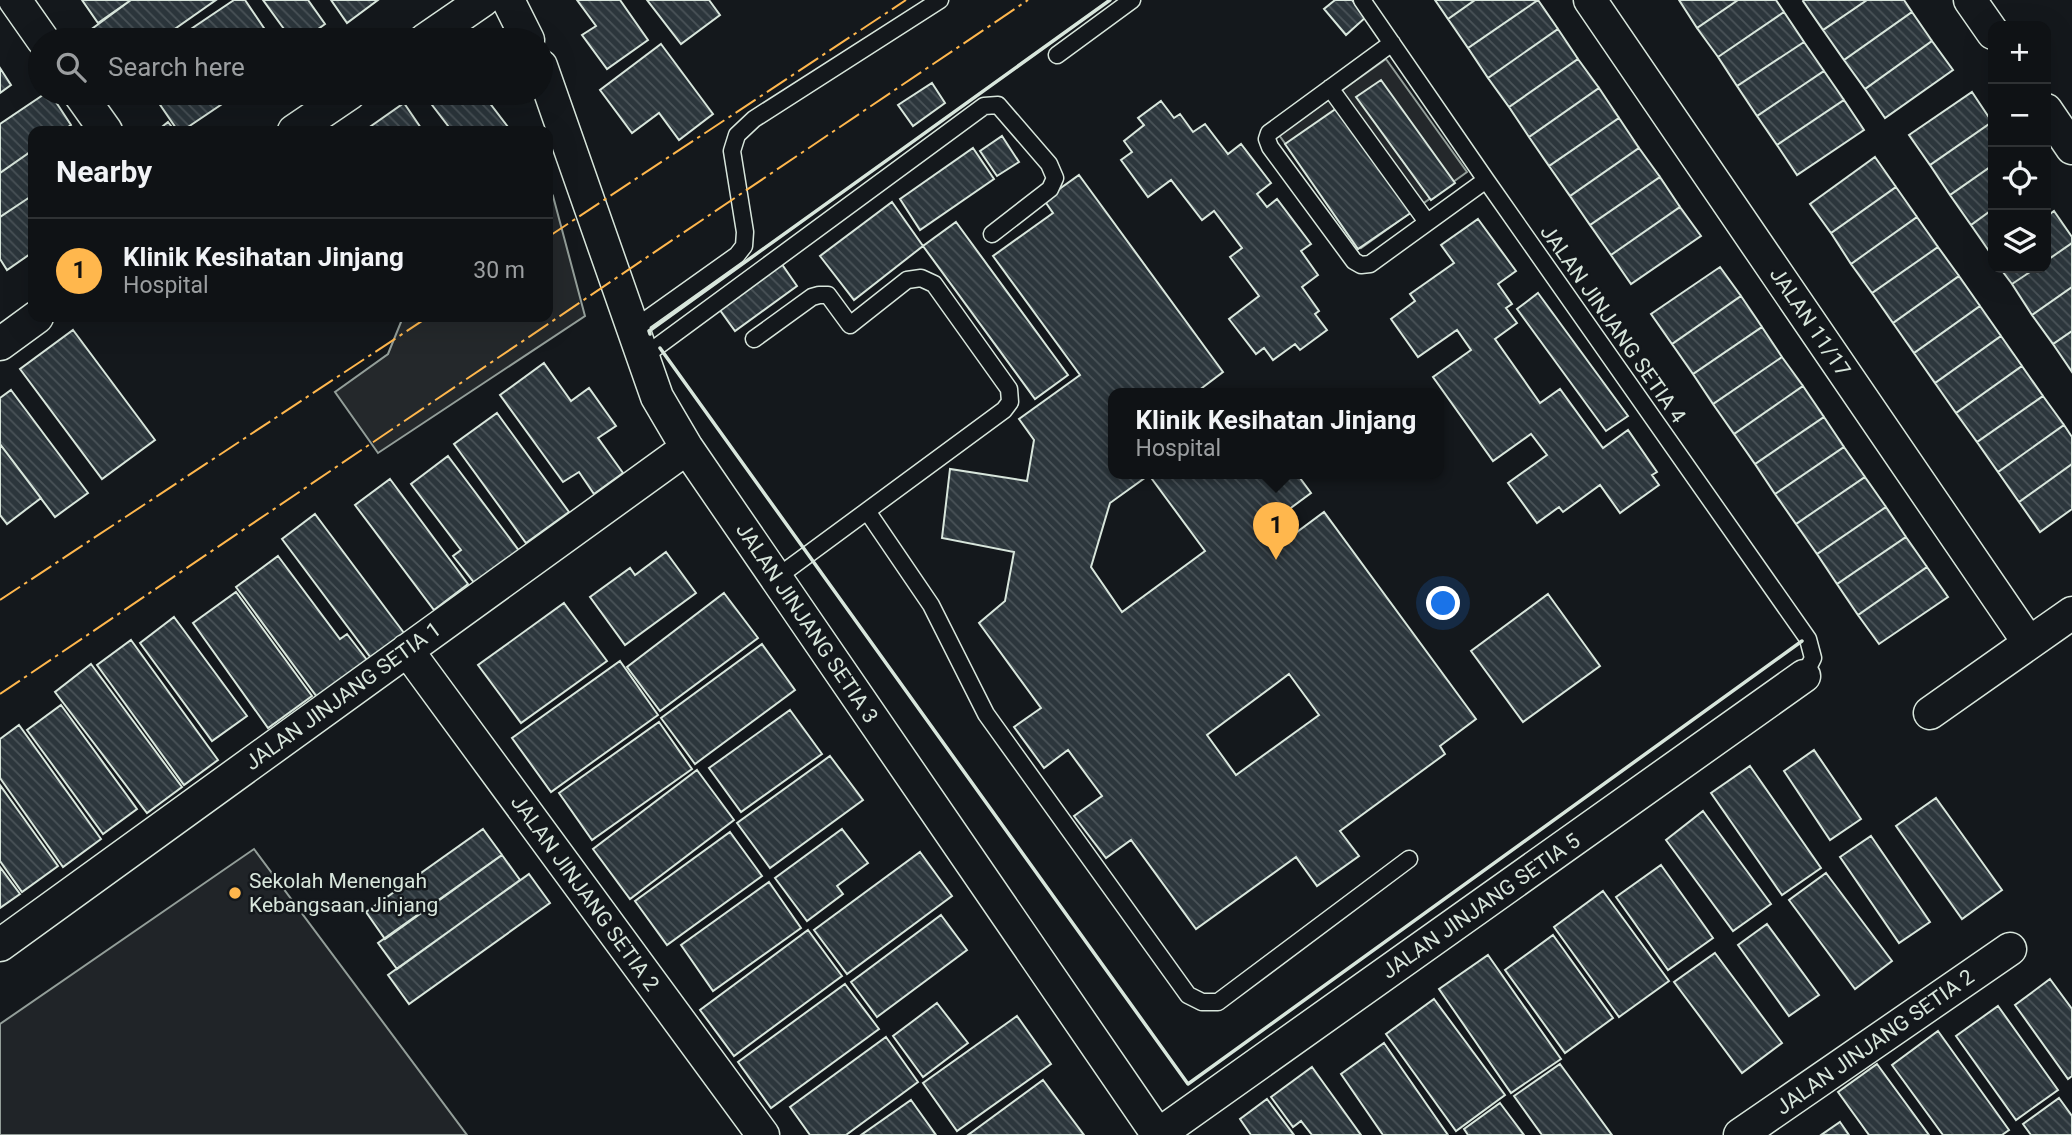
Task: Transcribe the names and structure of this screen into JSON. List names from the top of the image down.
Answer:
{
  "streets": {
    "street": [
      "JALAN 11/17",
      "JALAN JINJANG SETIA 3",
      "JALAN JINJANG SETIA 1",
      "JALAN JINJANG SETIA 2",
      "JALAN JINJANG SETIA 5"
    ],
    "lane": ["JALAN JINJANG SETIA 4"]
  },
  "crossings": [
    ["JALAN JINJANG SETIA 4", "JALAN JINJANG SETIA 5"],
    ["JALAN JINJANG SETIA 3", "JALAN JINJANG SETIA 1"],
    ["JALAN JINJANG SETIA 3", "JALAN JINJANG SETIA 5"],
    ["JALAN JINJANG SETIA 1", "JALAN JINJANG SETIA 2"]
  ],
  "places": ["Sekolah Menengah Kebangsaan Jinjang"],
  "page": {
    "map_buttons": ["+", "−"],
    "search": "Search here",
    "heading": "Nearby",
    "list": [
      {
        "mark": "1",
        "name": "Klinik Kesihatan Jinjang",
        "note": "Hospital",
        "value": "30 m"
      }
    ],
    "popup": ["Klinik Kesihatan Jinjang", "Hospital"],
    "pins": "1"
  }
}
